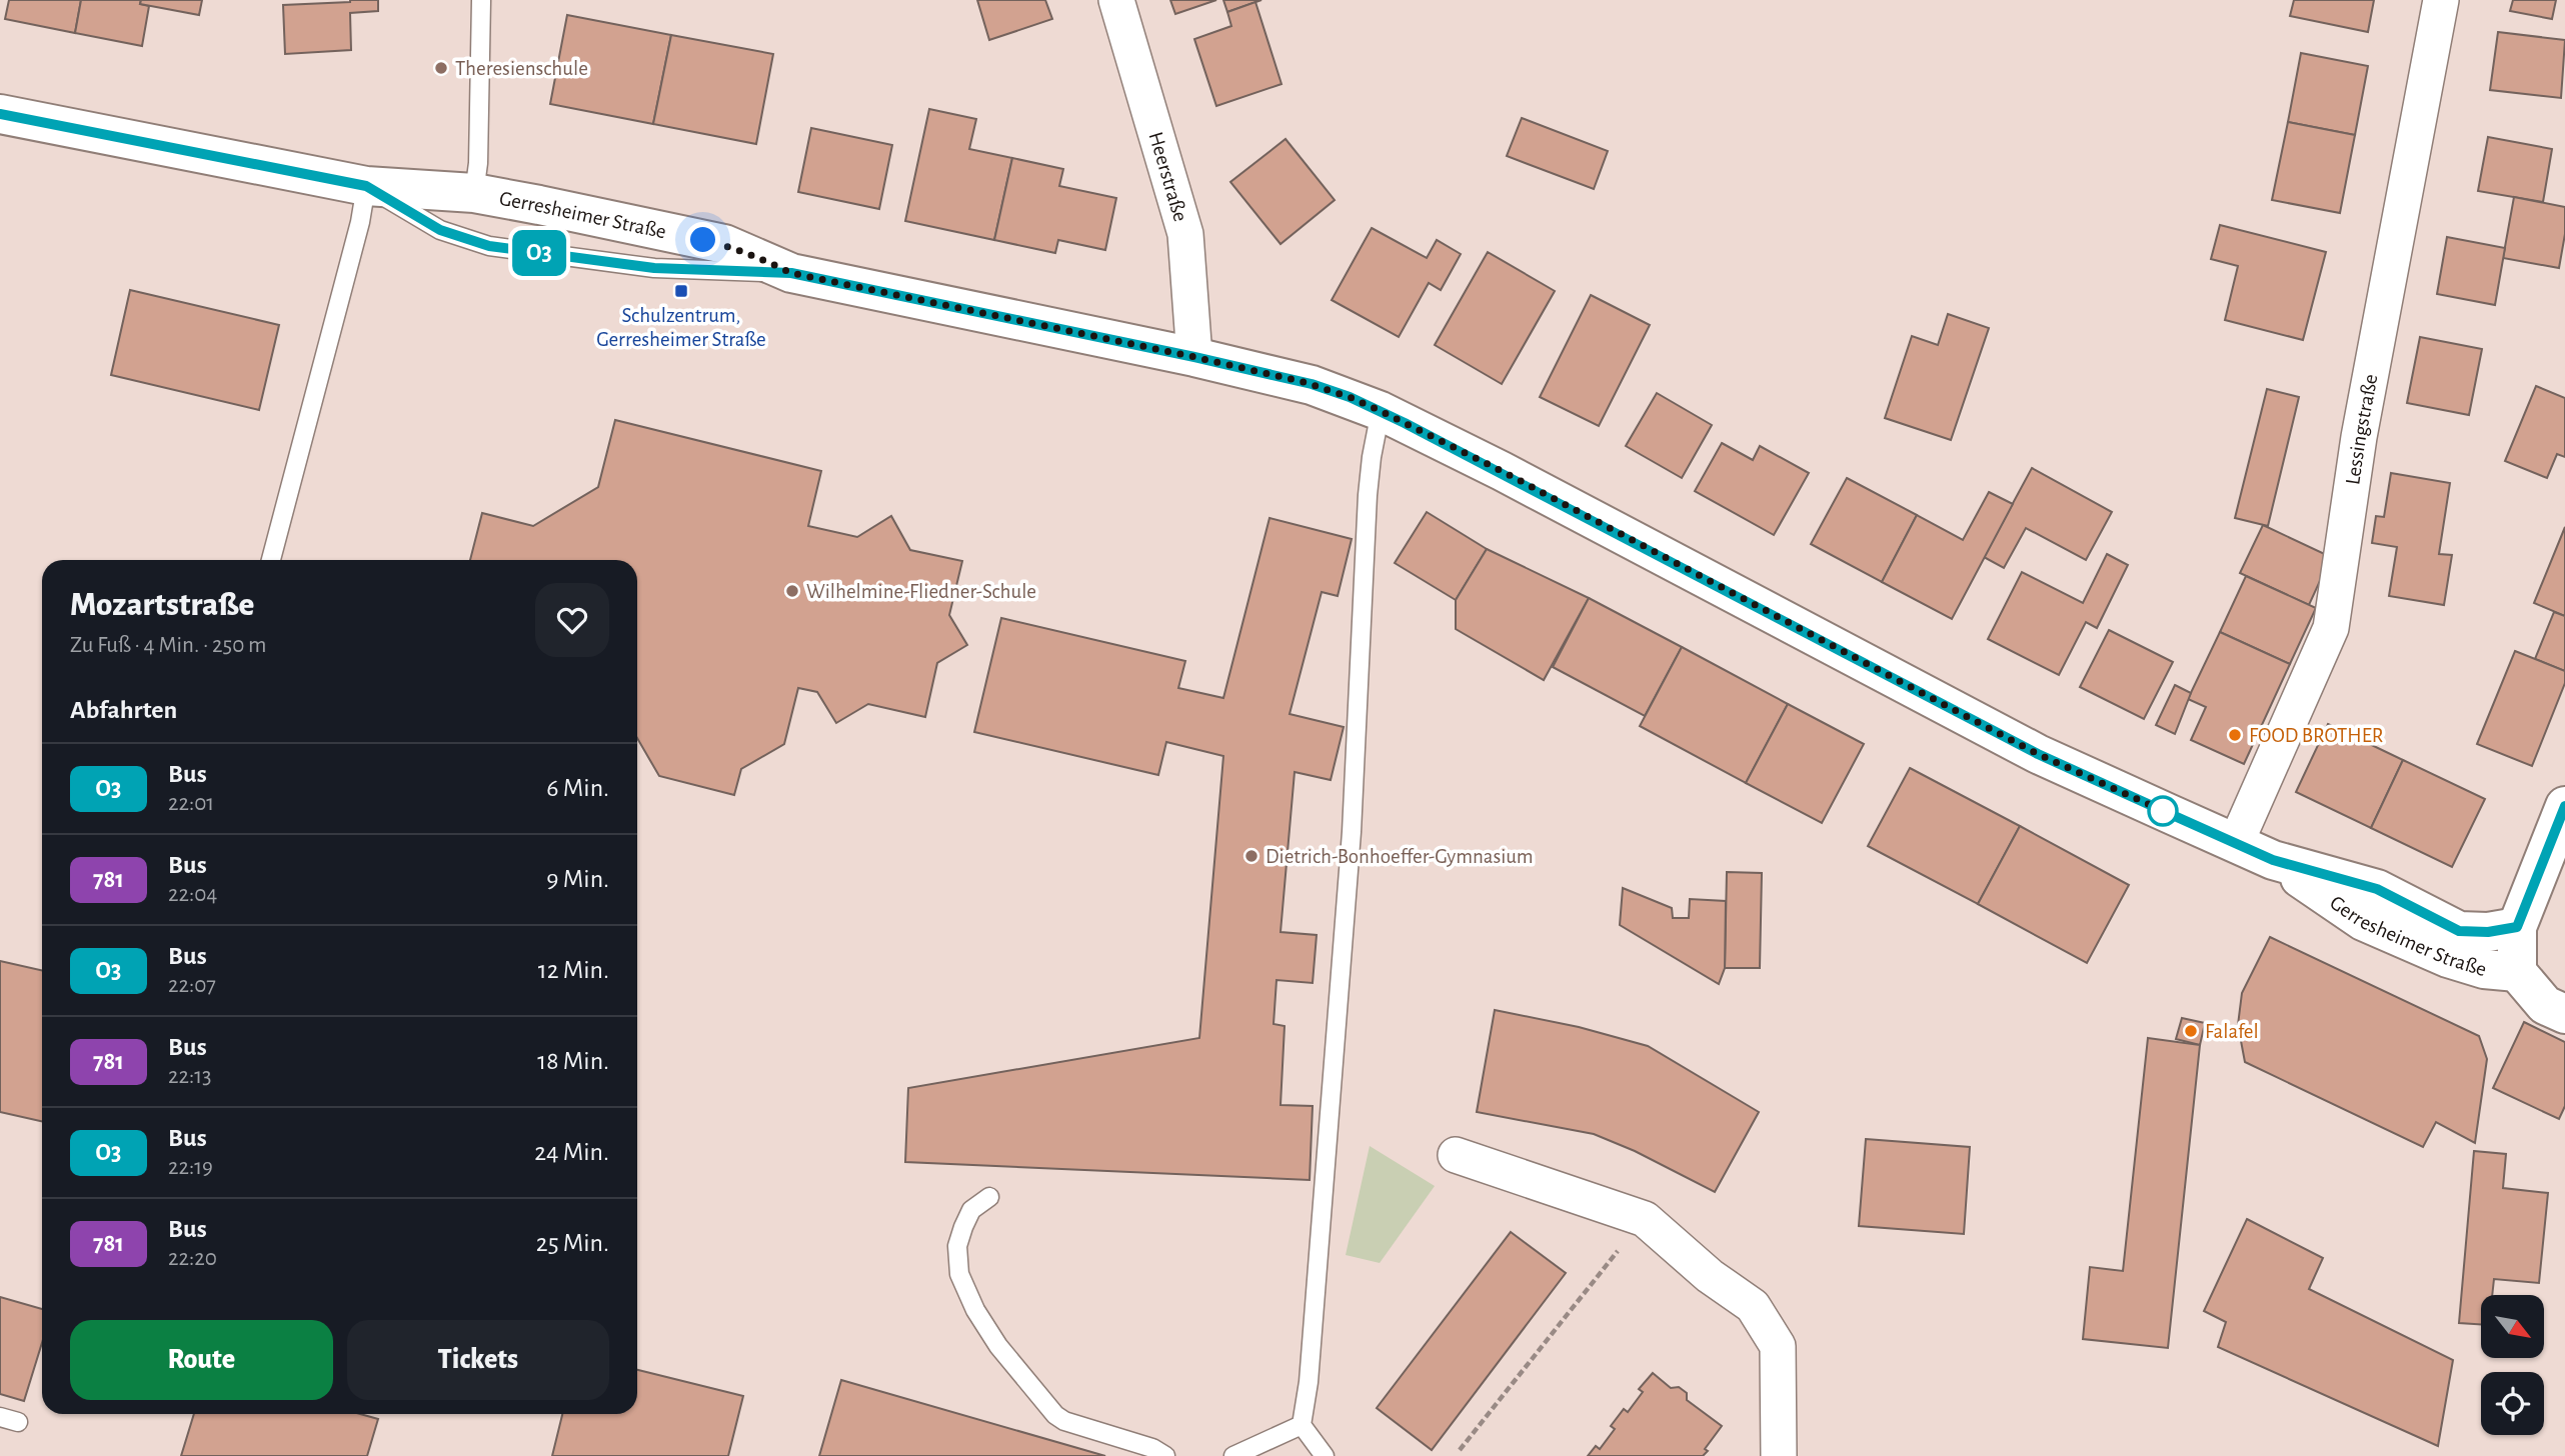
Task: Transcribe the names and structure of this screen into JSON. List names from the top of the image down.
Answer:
{
  "streets": {
    "street": ["Heerstraße", "Gerresheimer Straße", "Lessingstraße"]
  },
  "crossings": [
    ["Heerstraße", "Gerresheimer Straße"],
    ["Gerresheimer Straße", "Lessingstraße"]
  ],
  "places": {
    "other": [
      "Theresienschule",
      "Wilhelmine-Fliedner-Schule",
      "FOOD BROTHER",
      "Dietrich-Bonhoeffer-Gymnasium",
      "Falafel"
    ],
    "transit": ["Schulzentrum, Gerresheimer Straße"]
  },
  "lines": ["bus line O3"],
  "north": "bottom right",
  "page": {
    "on_map": "O3",
    "heading": [
      ["Mozartstraße", "Zu Fuß · 4 Min. · 250 m"],
      "Abfahrten"
    ],
    "list": [
      {
        "mark": "O3",
        "name": "Bus",
        "note": "22:01",
        "value": "6 Min."
      },
      {
        "mark": "781",
        "name": "Bus",
        "note": "22:04",
        "value": "9 Min."
      },
      {
        "mark": "O3",
        "name": "Bus",
        "note": "22:07",
        "value": "12 Min."
      },
      {
        "mark": "781",
        "name": "Bus",
        "note": "22:13",
        "value": "18 Min."
      },
      {
        "mark": "O3",
        "name": "Bus",
        "note": "22:19",
        "value": "24 Min."
      },
      {
        "mark": "781",
        "name": "Bus",
        "note": "22:20",
        "value": "25 Min."
      }
    ],
    "buttons": ["Route", "Tickets"]
  }
}
